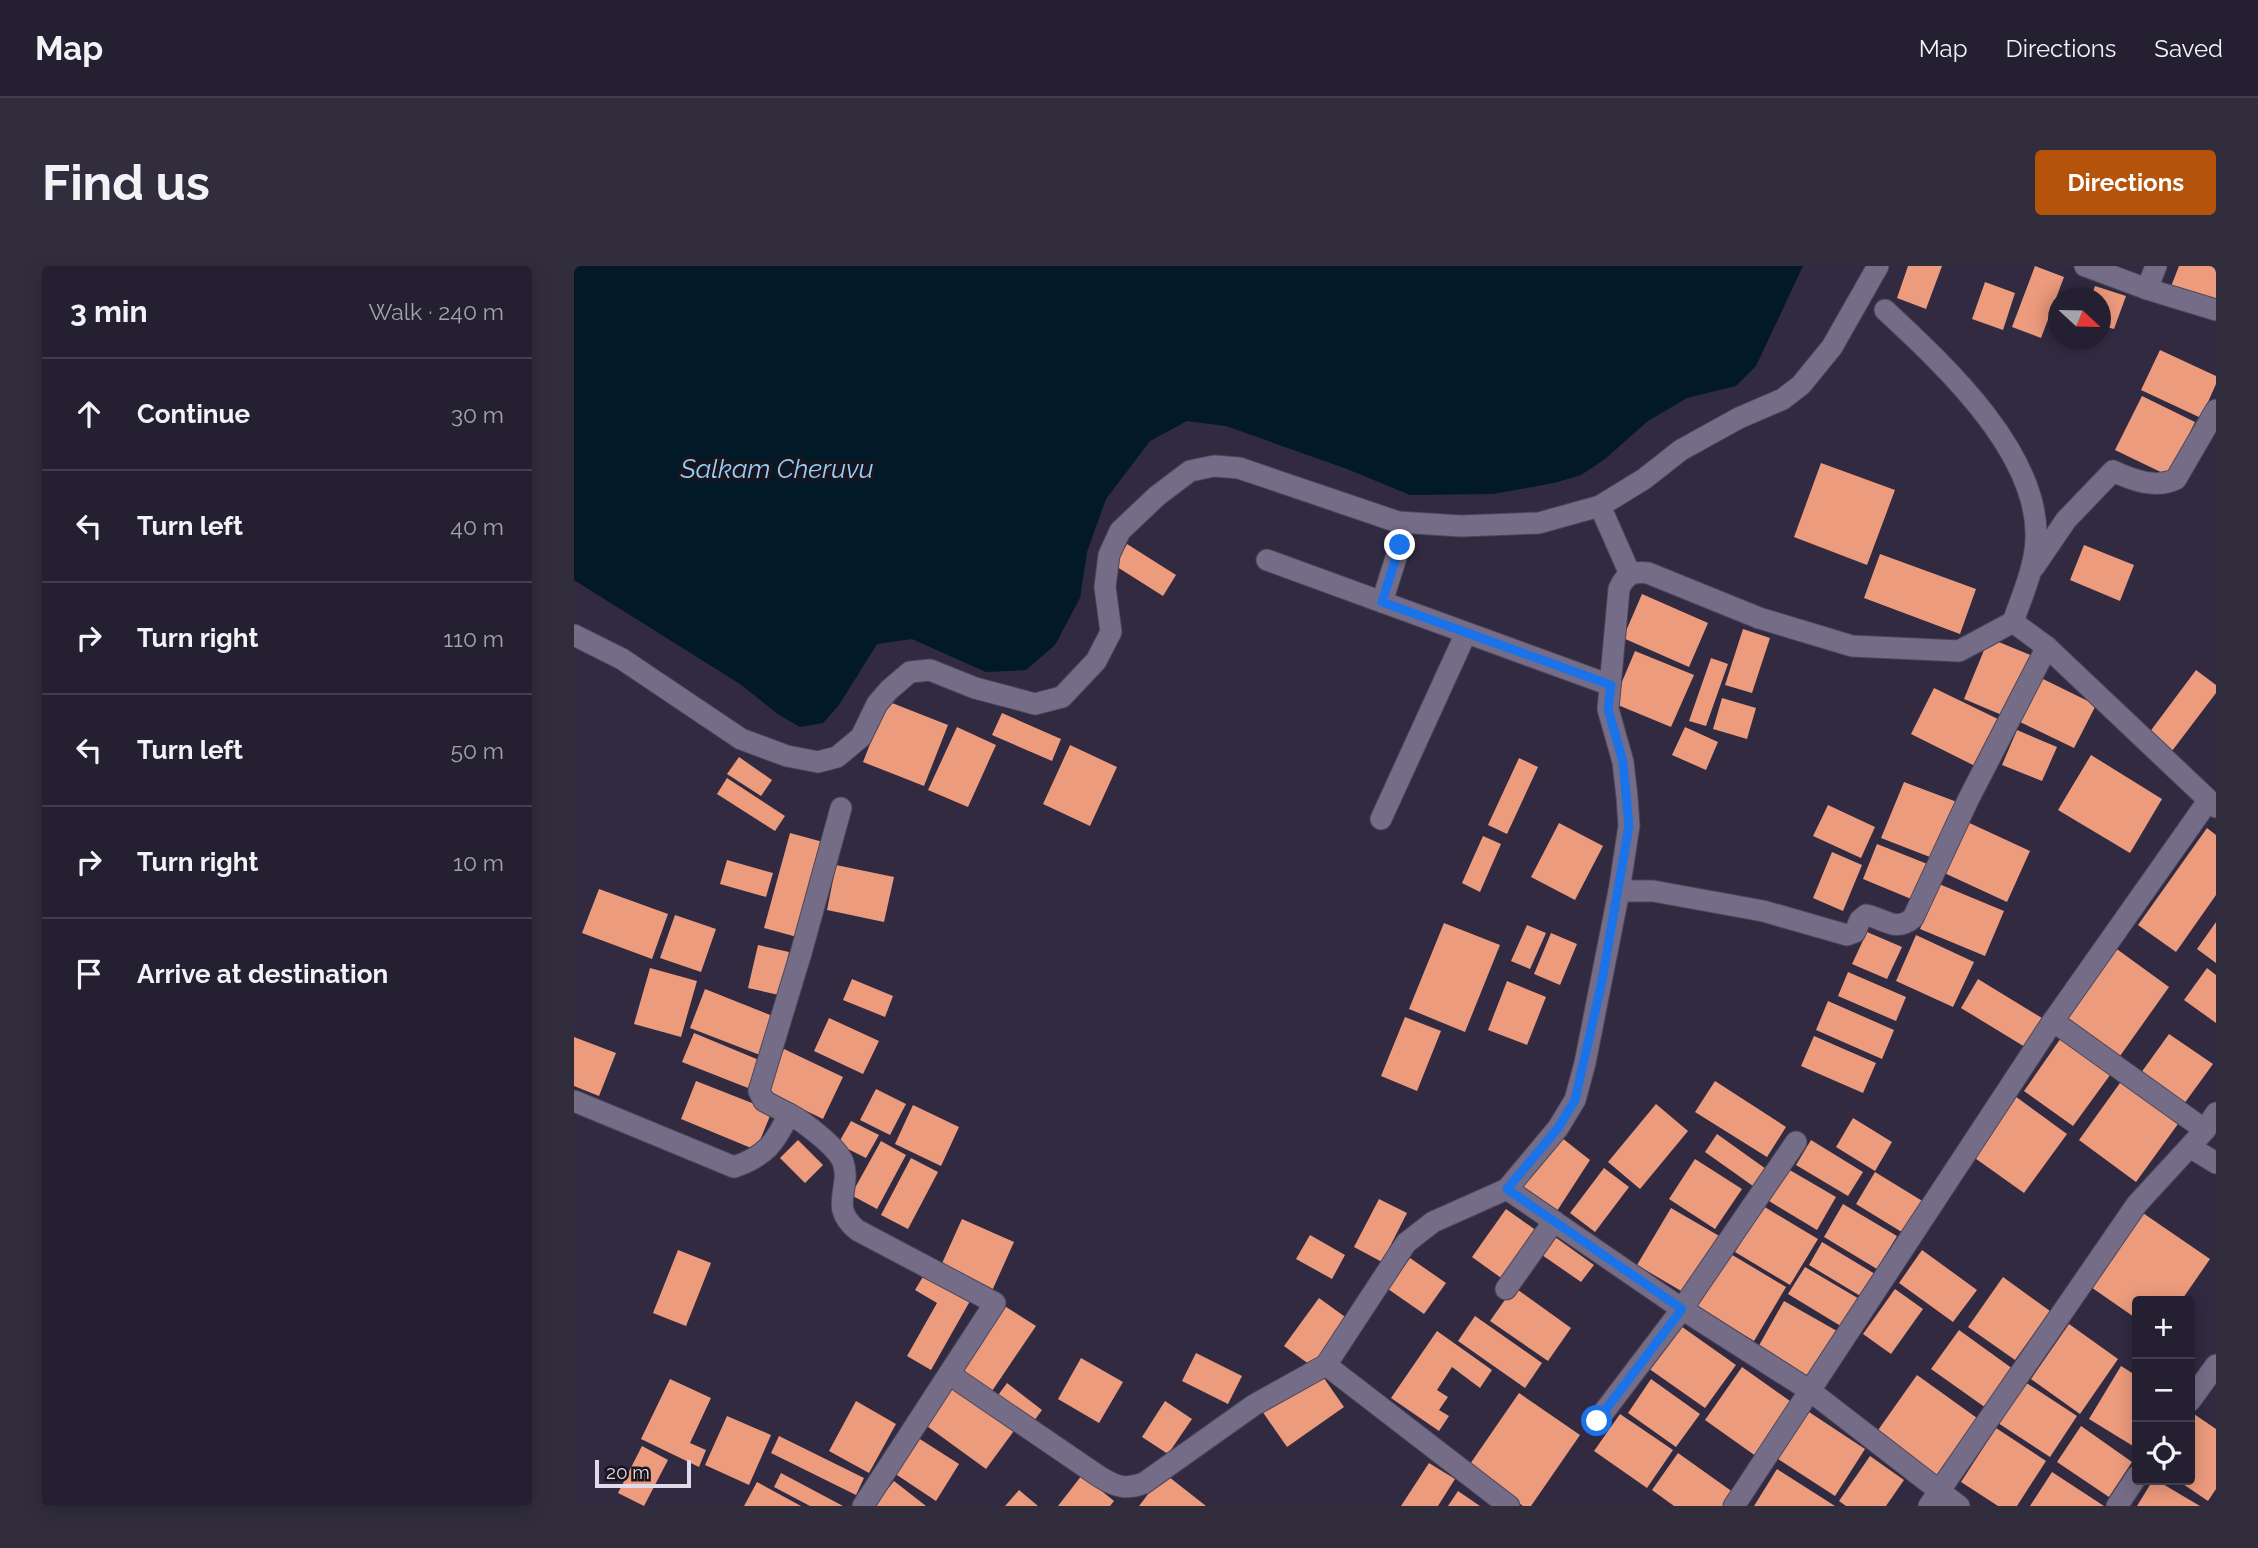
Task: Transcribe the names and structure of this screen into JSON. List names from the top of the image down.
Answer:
{
  "water": ["Salkam Cheruvu"],
  "scale_bar": "20 m",
  "north": "right",
  "page": {
    "header": "Map",
    "nav": ["Map", "Directions", "Saved"],
    "buttons": "Directions",
    "title": "Find us",
    "heading": ["3 min", "Walk · 240 m"],
    "list": [
      ["Continue", "30 m"],
      ["Turn left", "40 m"],
      ["Turn right", "110 m"],
      ["Turn left", "50 m"],
      ["Turn right", "10 m"],
      "Arrive at destination"
    ],
    "map_buttons": ["+", "−"],
    "scale": "20 m"
  }
}
